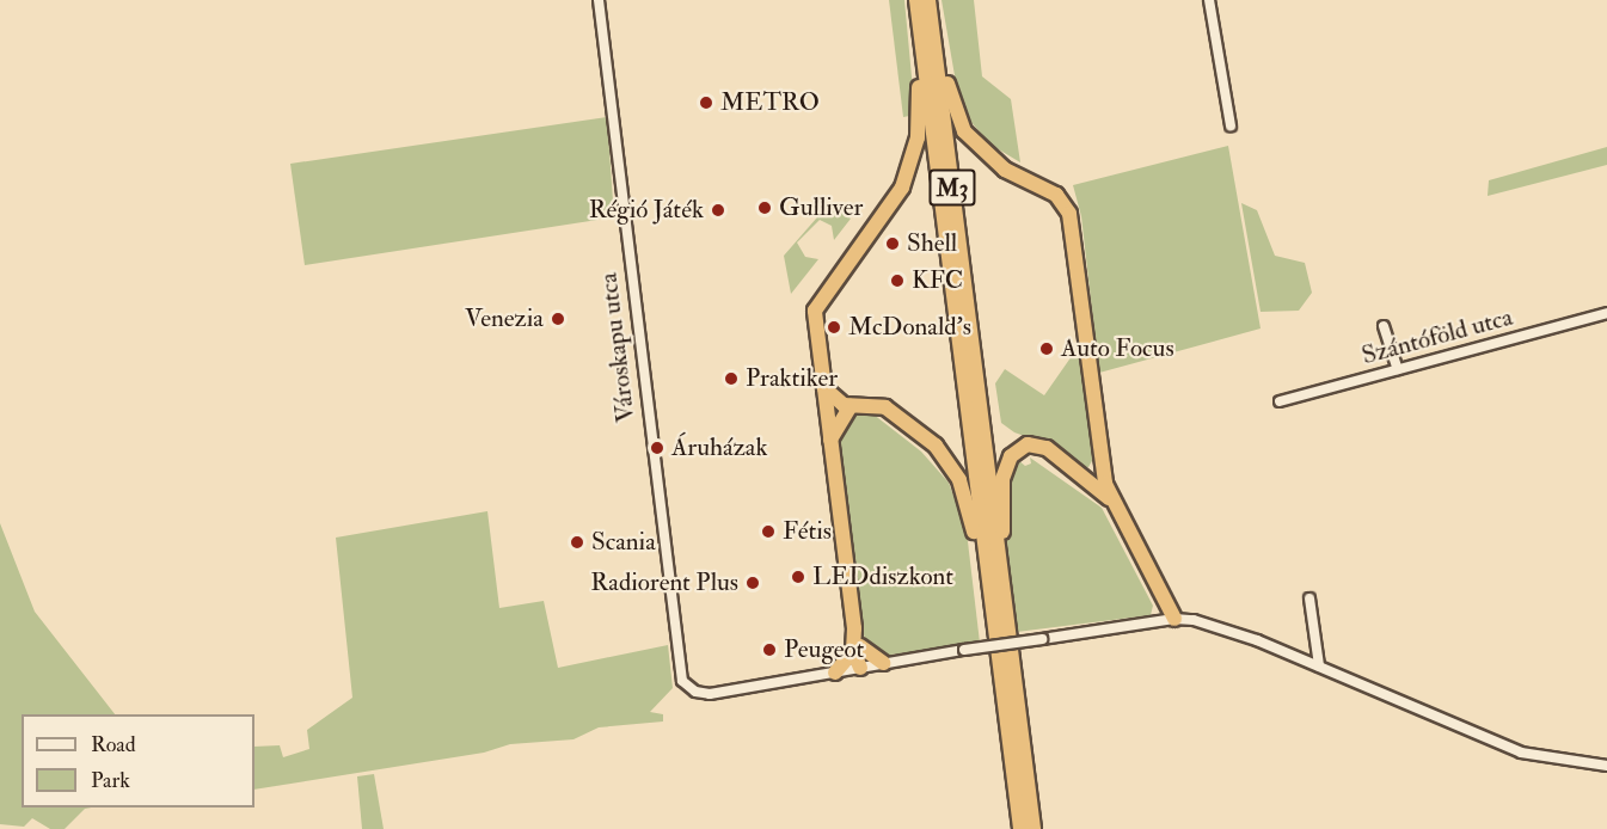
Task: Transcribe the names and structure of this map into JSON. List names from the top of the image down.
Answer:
{
  "streets": {
    "highway": ["M3"],
    "street": ["Szántóföld utca", "Városkapu utca"]
  },
  "places": [
    "METRO",
    "Gulliver",
    "Régió Játék",
    "Shell",
    "KFC",
    "Venezia",
    "McDonald's",
    "Auto Focus",
    "Praktiker",
    "Áruházak",
    "Fétis",
    "Scania",
    "LEDdiszkont",
    "Radiorent Plus",
    "Peugeot"
  ],
  "legend": ["Road", "Park"]
}
